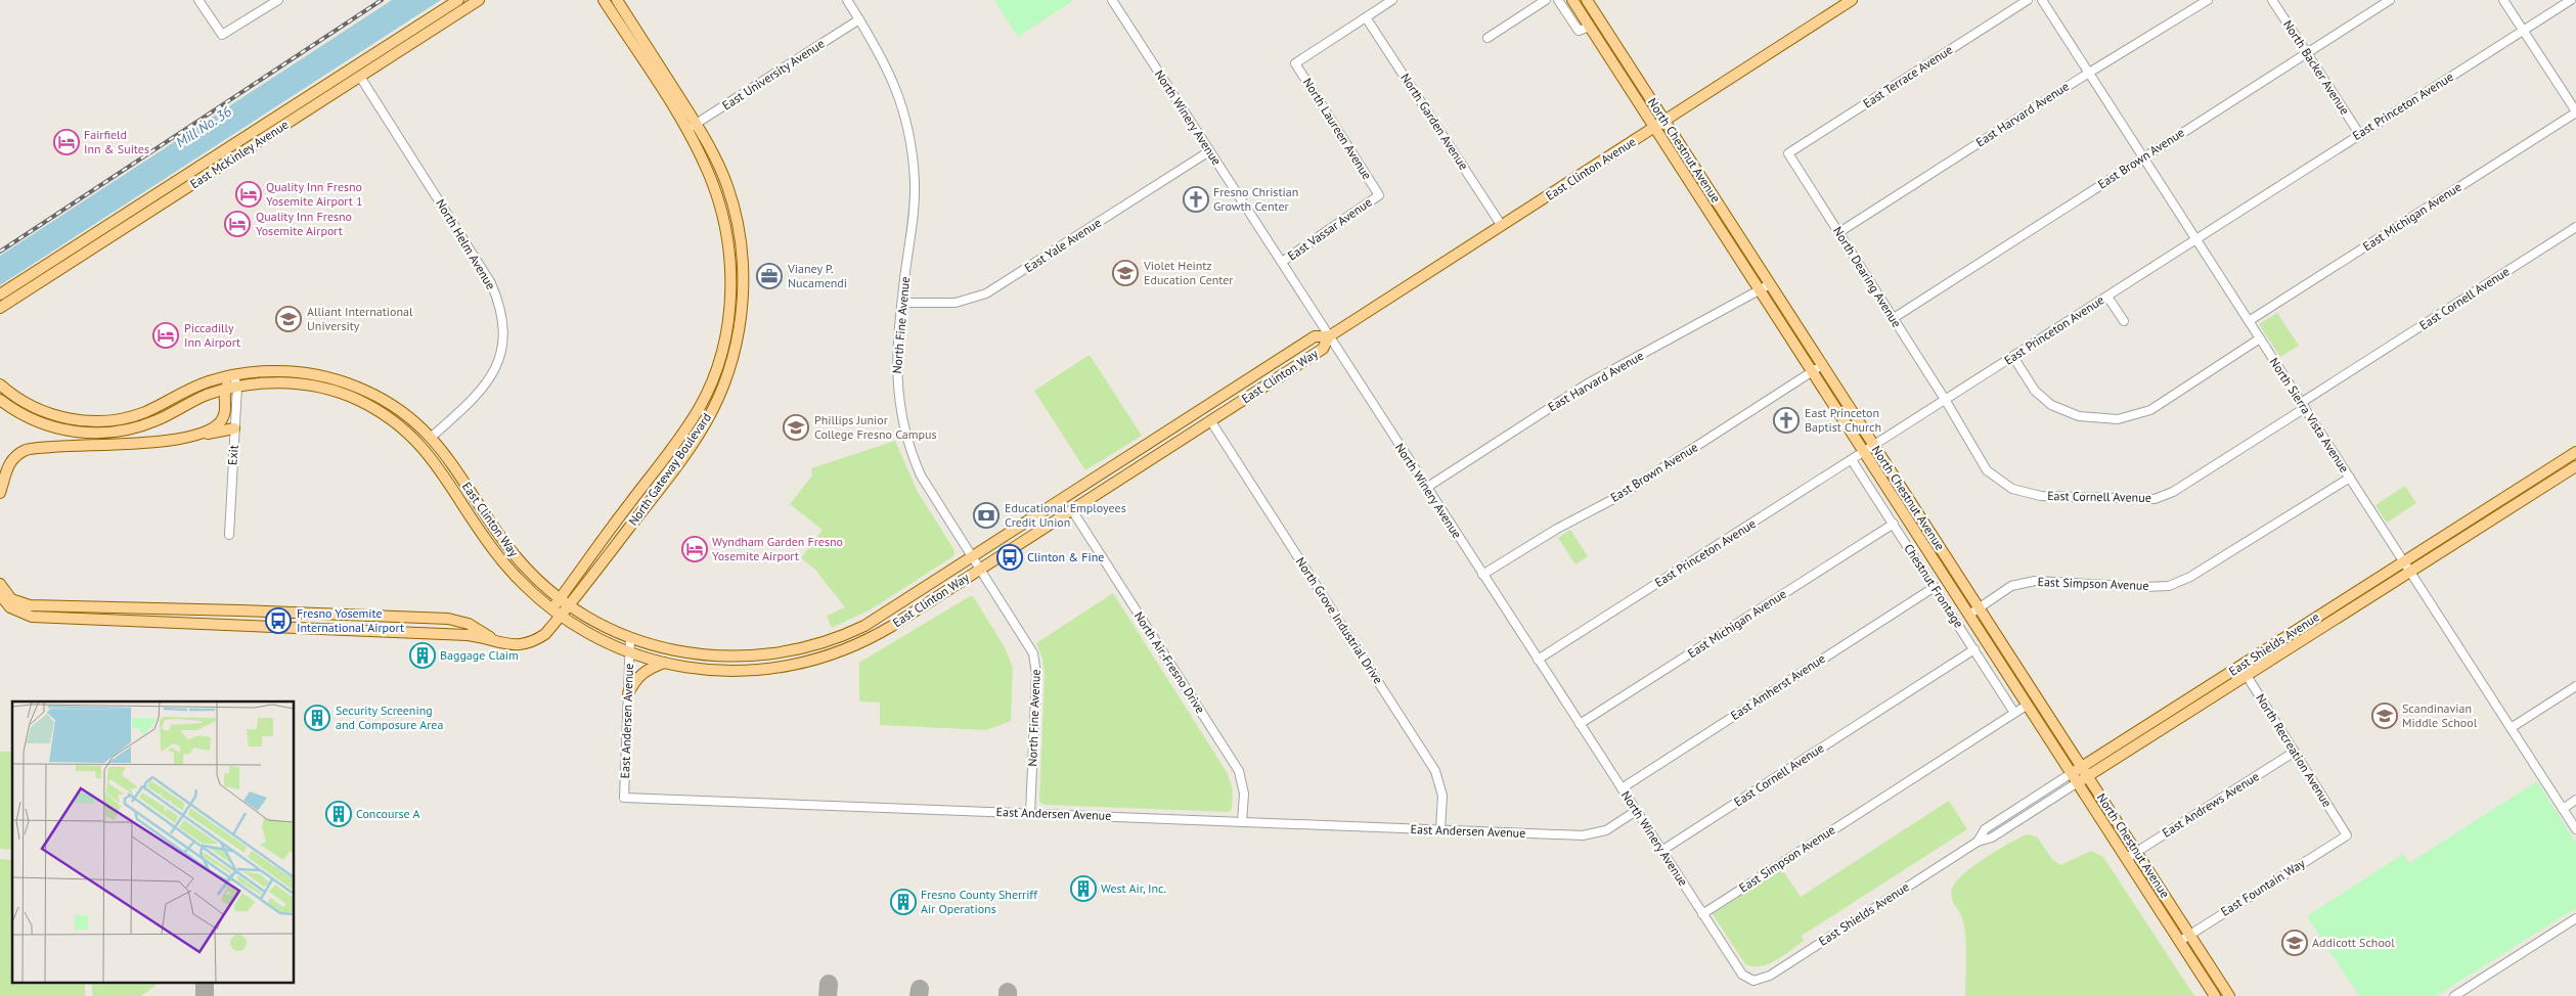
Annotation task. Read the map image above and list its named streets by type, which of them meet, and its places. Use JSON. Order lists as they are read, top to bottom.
{
  "streets": {
    "main road": [
      "North Chestnut Avenue",
      "East McKinley Avenue",
      "East Clinton Avenue",
      "East Clinton Way",
      "North Gateway Boulevard",
      "East Shields Avenue"
    ],
    "street": [
      "North Backer Avenue",
      "East University Avenue",
      "East Terrace Avenue",
      "East Princeton Avenue",
      "East Harvard Avenue",
      "North Winery Avenue",
      "North Garden Avenue",
      "North Laureen Avenue",
      "East Brown Avenue",
      "East Michigan Avenue",
      "East Vassar Avenue",
      "North Helm Avenue",
      "East Yale Avenue",
      "North Dearing Avenue",
      "East Cornell Avenue",
      "North Fine Avenue",
      "North Sierra Vista Avenue",
      "Exit",
      "East Simpson Avenue",
      "Chestnut Frontage",
      "North Grove Industrial Drive",
      "North Air-Fresno Drive",
      "East Amherst Avenue",
      "East Andersen Avenue",
      "North Recreation Avenue",
      "East Andrews Avenue",
      "East Fountain Way"
    ]
  },
  "crossings": [
    ["North Backer Avenue", "East Princeton Avenue"],
    ["North Backer Avenue", "East Brown Avenue"],
    ["East University Avenue", "North Fine Avenue"],
    ["East University Avenue", "North Gateway Boulevard"],
    ["East Terrace Avenue", "North Dearing Avenue"],
    ["East Princeton Avenue", "North Winery Avenue"],
    ["East Princeton Avenue", "North Chestnut Avenue"],
    ["East Princeton Avenue", "North Dearing Avenue"],
    ["East Princeton Avenue", "East Cornell Avenue"],
    ["East Princeton Avenue", "North Sierra Vista Avenue"],
    ["East Princeton Avenue", "Chestnut Frontage"],
    ["East Harvard Avenue", "North Winery Avenue"],
    ["East Harvard Avenue", "North Chestnut Avenue"],
    ["East Harvard Avenue", "North Dearing Avenue"],
    ["East Harvard Avenue", "North Sierra Vista Avenue"],
    ["North Winery Avenue", "East Brown Avenue"],
    ["North Winery Avenue", "East Clinton Avenue"],
    ["North Winery Avenue", "East Michigan Avenue"],
    ["North Winery Avenue", "East Vassar Avenue"],
    ["North Winery Avenue", "East Yale Avenue"],
    ["North Winery Avenue", "East Cornell Avenue"],
    ["North Winery Avenue", "East Clinton Way"],
    ["North Winery Avenue", "East Simpson Avenue"],
    ["North Winery Avenue", "East Shields Avenue"],
    ["North Winery Avenue", "East Amherst Avenue"],
    ["North Winery Avenue", "East Andersen Avenue"],
    ["North Garden Avenue", "North Laureen Avenue"],
    ["North Garden Avenue", "East Clinton Avenue"],
    ["North Laureen Avenue", "East Vassar Avenue"],
    ["North Chestnut Avenue", "East Brown Avenue"],
    ["North Chestnut Avenue", "East Clinton Avenue"],
    ["North Chestnut Avenue", "East Simpson Avenue"],
    ["North Chestnut Avenue", "East Shields Avenue"],
    ["North Chestnut Avenue", "East Andrews Avenue"],
    ["North Chestnut Avenue", "East Fountain Way"],
    ["East McKinley Avenue", "North Helm Avenue"],
    ["East Brown Avenue", "North Dearing Avenue"],
    ["East Brown Avenue", "North Sierra Vista Avenue"],
    ["East Clinton Avenue", "East Clinton Way"],
    ["East Michigan Avenue", "North Sierra Vista Avenue"],
    ["East Michigan Avenue", "Chestnut Frontage"],
    ["North Helm Avenue", "East Clinton Way"],
    ["East Yale Avenue", "North Fine Avenue"],
    ["North Dearing Avenue", "East Cornell Avenue"],
    ["East Cornell Avenue", "North Sierra Vista Avenue"],
    ["East Cornell Avenue", "Chestnut Frontage"],
    ["North Fine Avenue", "East Clinton Way"],
    ["North Fine Avenue", "East Andersen Avenue"],
    ["East Clinton Way", "Exit"],
    ["East Clinton Way", "North Gateway Boulevard"],
    ["East Clinton Way", "North Grove Industrial Drive"],
    ["East Clinton Way", "North Air-Fresno Drive"],
    ["East Clinton Way", "East Andersen Avenue"],
    ["North Sierra Vista Avenue", "East Simpson Avenue"],
    ["North Sierra Vista Avenue", "East Shields Avenue"],
    ["East Simpson Avenue", "Chestnut Frontage"],
    ["Chestnut Frontage", "East Amherst Avenue"],
    ["North Grove Industrial Drive", "East Andersen Avenue"],
    ["East Shields Avenue", "North Recreation Avenue"],
    ["North Air-Fresno Drive", "East Andersen Avenue"],
    ["North Recreation Avenue", "East Andrews Avenue"],
    ["North Recreation Avenue", "East Fountain Way"]
  ],
  "water": ["Mill No. 36"],
  "places": {
    "hotel": [
      "Fairfield Inn & Suites",
      "Quality Inn Fresno Yosemite Airport 1",
      "Quality Inn Fresno Yosemite Airport",
      "Piccadilly Inn Airport",
      "Wyndham Garden Fresno Yosemite Airport"
    ],
    "church": ["Fresno Christian Growth Center", "East Princeton Baptist Church"],
    "school or university": [
      "Violet Heintz Education Center",
      "Alliant International University",
      "Phillips Junior College Fresno Campus",
      "Scandinavian Middle School",
      "Addicott School"
    ],
    "office": ["Vianey P. Nucamendi"],
    "bank": ["Educational Employees Credit Union"],
    "bus stop": ["Clinton & Fine", "Fresno Yosemite International Airport"],
    "building": [
      "Baggage Claim",
      "Security Screening and Composure Area",
      "Concourse A",
      "West Air, Inc.",
      "Fresno County Sherriff Air Operations"
    ]
  }
}
